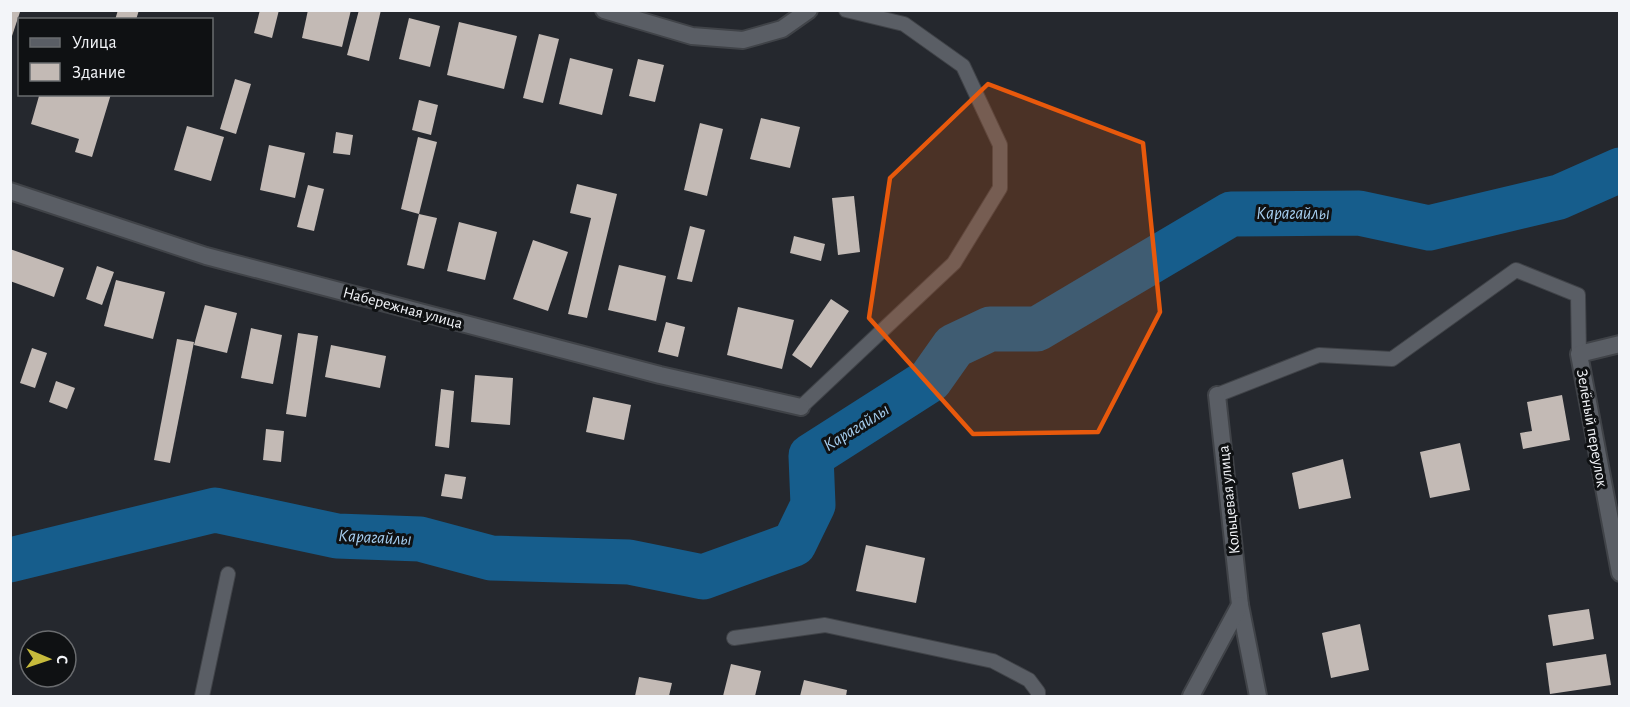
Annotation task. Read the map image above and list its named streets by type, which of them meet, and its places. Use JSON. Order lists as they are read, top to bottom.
{
  "streets": {
    "street": ["Набережная улица", "Зелёный переулок", "Кольцевая улица"]
  },
  "water": ["Карагайлы"],
  "legend": ["Улица", "Здание"],
  "north": "right"
}
